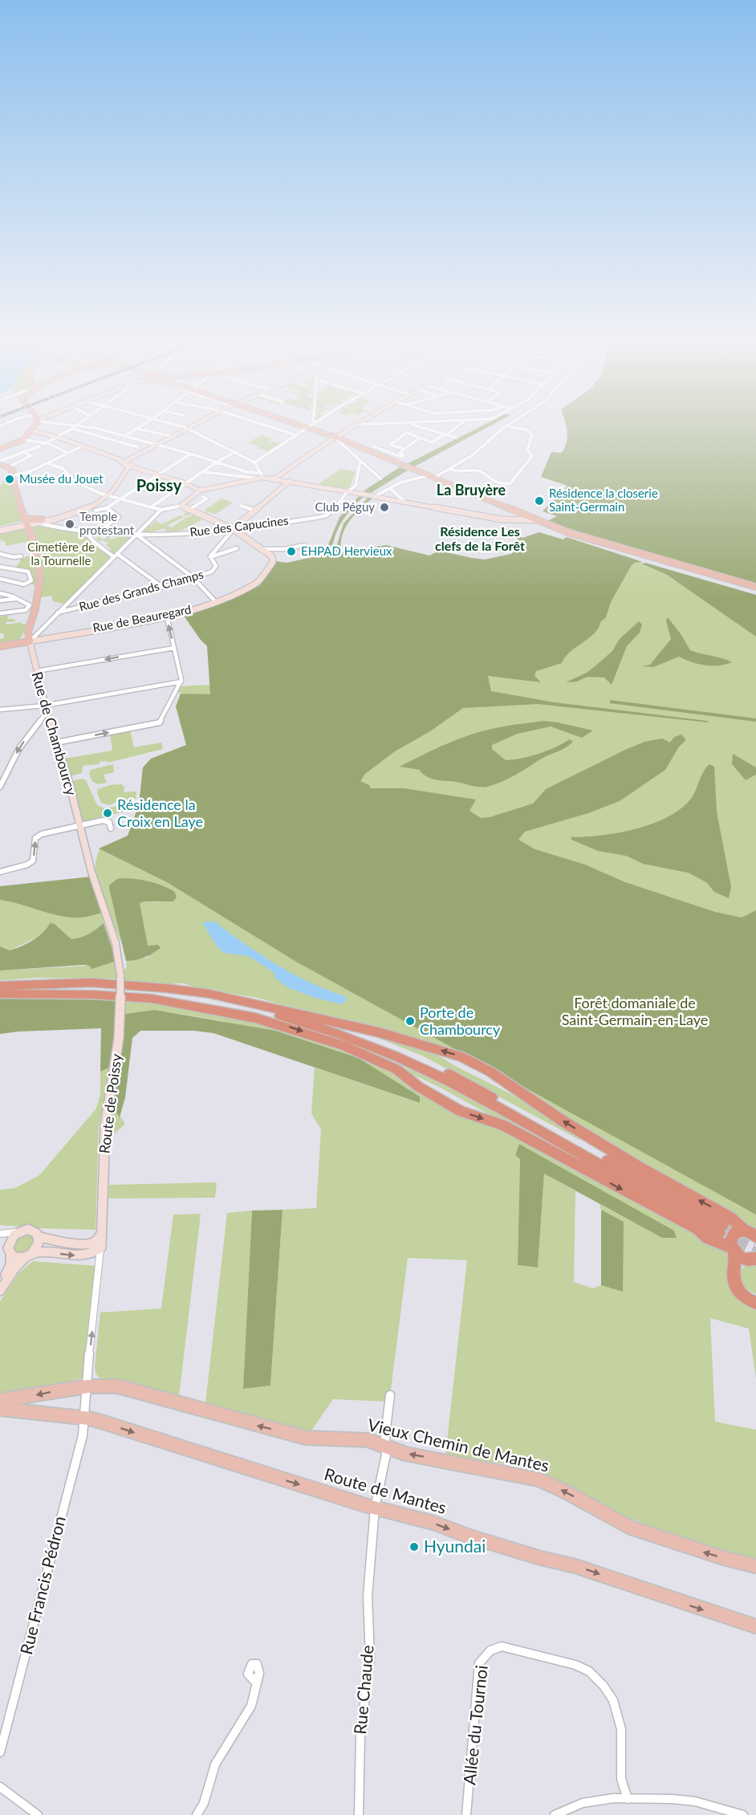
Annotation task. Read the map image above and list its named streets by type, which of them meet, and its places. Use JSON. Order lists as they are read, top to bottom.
{
  "streets": {
    "main road": ["Vieux Chemin de Mantes", "Route de Mantes"],
    "street": [
      "Rue des Capucines",
      "Rue des Grands Champs",
      "Rue de Beauregard",
      "Rue de Chambourcy",
      "Route de Poissy",
      "Rue Francis Pédron",
      "Rue Chaude",
      "Allée du Tournoi"
    ]
  },
  "crossings": [
    ["Rue des Capucines", "Rue des Grands Champs"],
    ["Rue de Beauregard", "Rue de Chambourcy"],
    ["Rue de Chambourcy", "Route de Poissy"],
    ["Route de Poissy", "Vieux Chemin de Mantes"],
    ["Route de Poissy", "Route de Mantes"],
    ["Route de Poissy", "Rue Francis Pédron"],
    ["Vieux Chemin de Mantes", "Rue Chaude"],
    ["Route de Mantes", "Rue Francis Pédron"],
    ["Route de Mantes", "Rue Chaude"]
  ],
  "one_way": ["Vieux Chemin de Mantes", "Route de Mantes"],
  "districts": ["Poissy", "La Bruyère", "Résidence Les clefs de la Forêt"],
  "parks": ["Cimetière de la Tournelle", "Forêt domaniale de Saint-Germain-en-Laye"],
  "places": [
    "Musée du Jouet",
    "Résidence la closerie Saint-Germain",
    "Club Péguy",
    "Temple protestant",
    "EHPAD Hervieux",
    "Résidence la Croix en Laye",
    "Porte de Chambourcy",
    "Hyundai"
  ]
}
